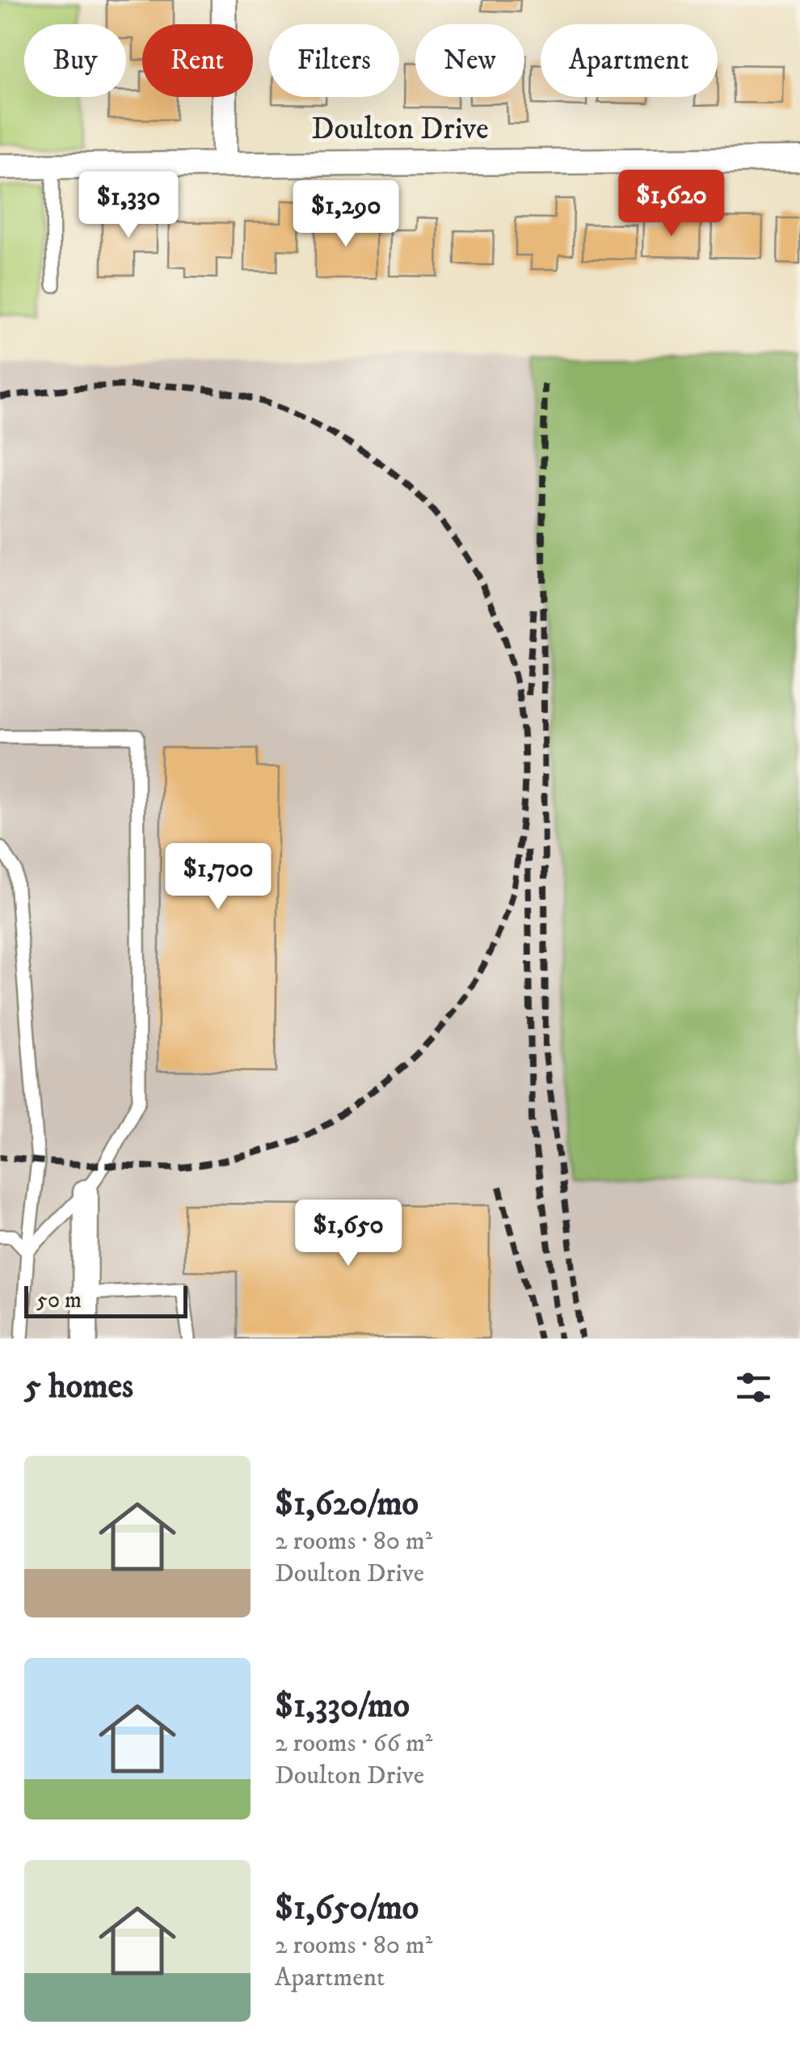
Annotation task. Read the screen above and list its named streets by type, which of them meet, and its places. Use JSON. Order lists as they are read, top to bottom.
{
  "streets": {
    "street": ["Doulton Drive"]
  },
  "scale_bar": "50 m",
  "page": {
    "chip": [
      "Buy",
      "Rent",
      "Filters",
      "New",
      "Apartment"
    ],
    "price": [
      "$1,620",
      "$1,330",
      "$1,290",
      "$1,700",
      "$1,650"
    ],
    "scale": "50 m",
    "heading": "5 homes",
    "list": [
      {
        "name": "$1,620/mo",
        "note": "2 rooms · 80 m² · Doulton Drive"
      },
      {
        "name": "$1,330/mo",
        "note": "2 rooms · 66 m² · Doulton Drive"
      },
      {
        "name": "$1,650/mo",
        "note": "2 rooms · 80 m² · Apartment"
      }
    ]
  }
}
